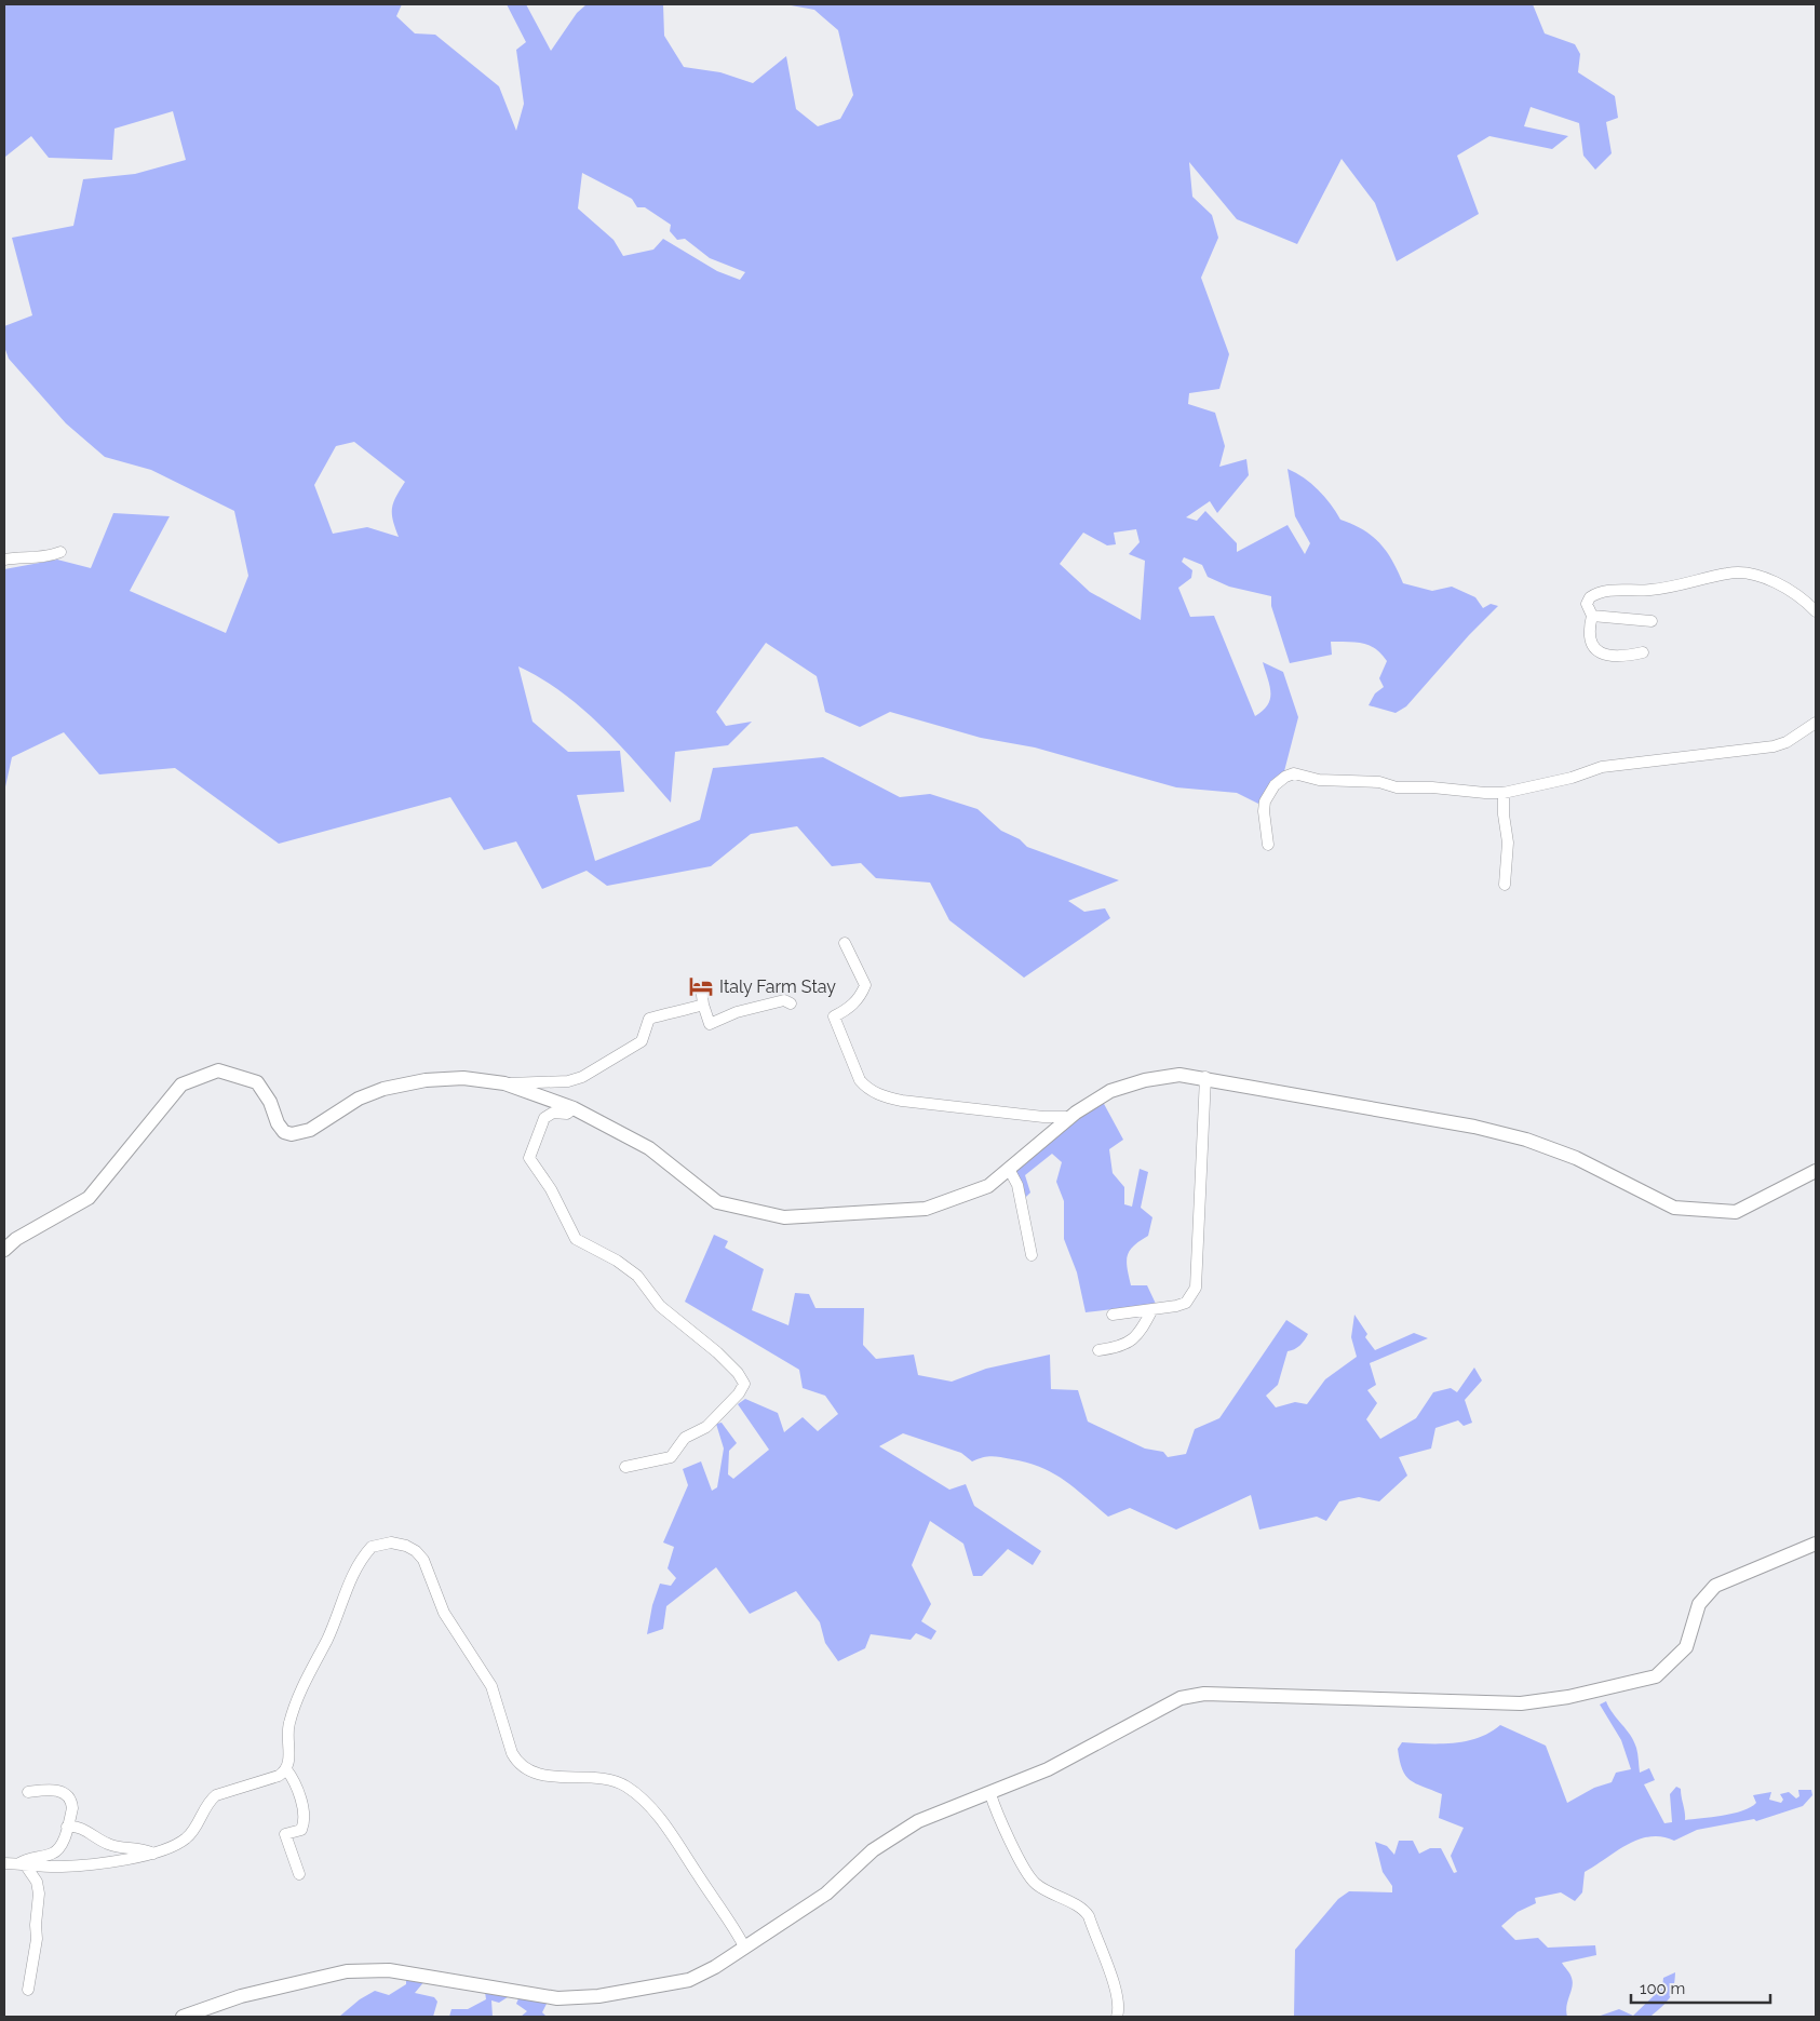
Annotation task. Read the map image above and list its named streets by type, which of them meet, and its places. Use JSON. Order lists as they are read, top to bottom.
{
  "places": {
    "hotel": ["Italy Farm Stay"]
  },
  "scale_bar": "100 m"
}
